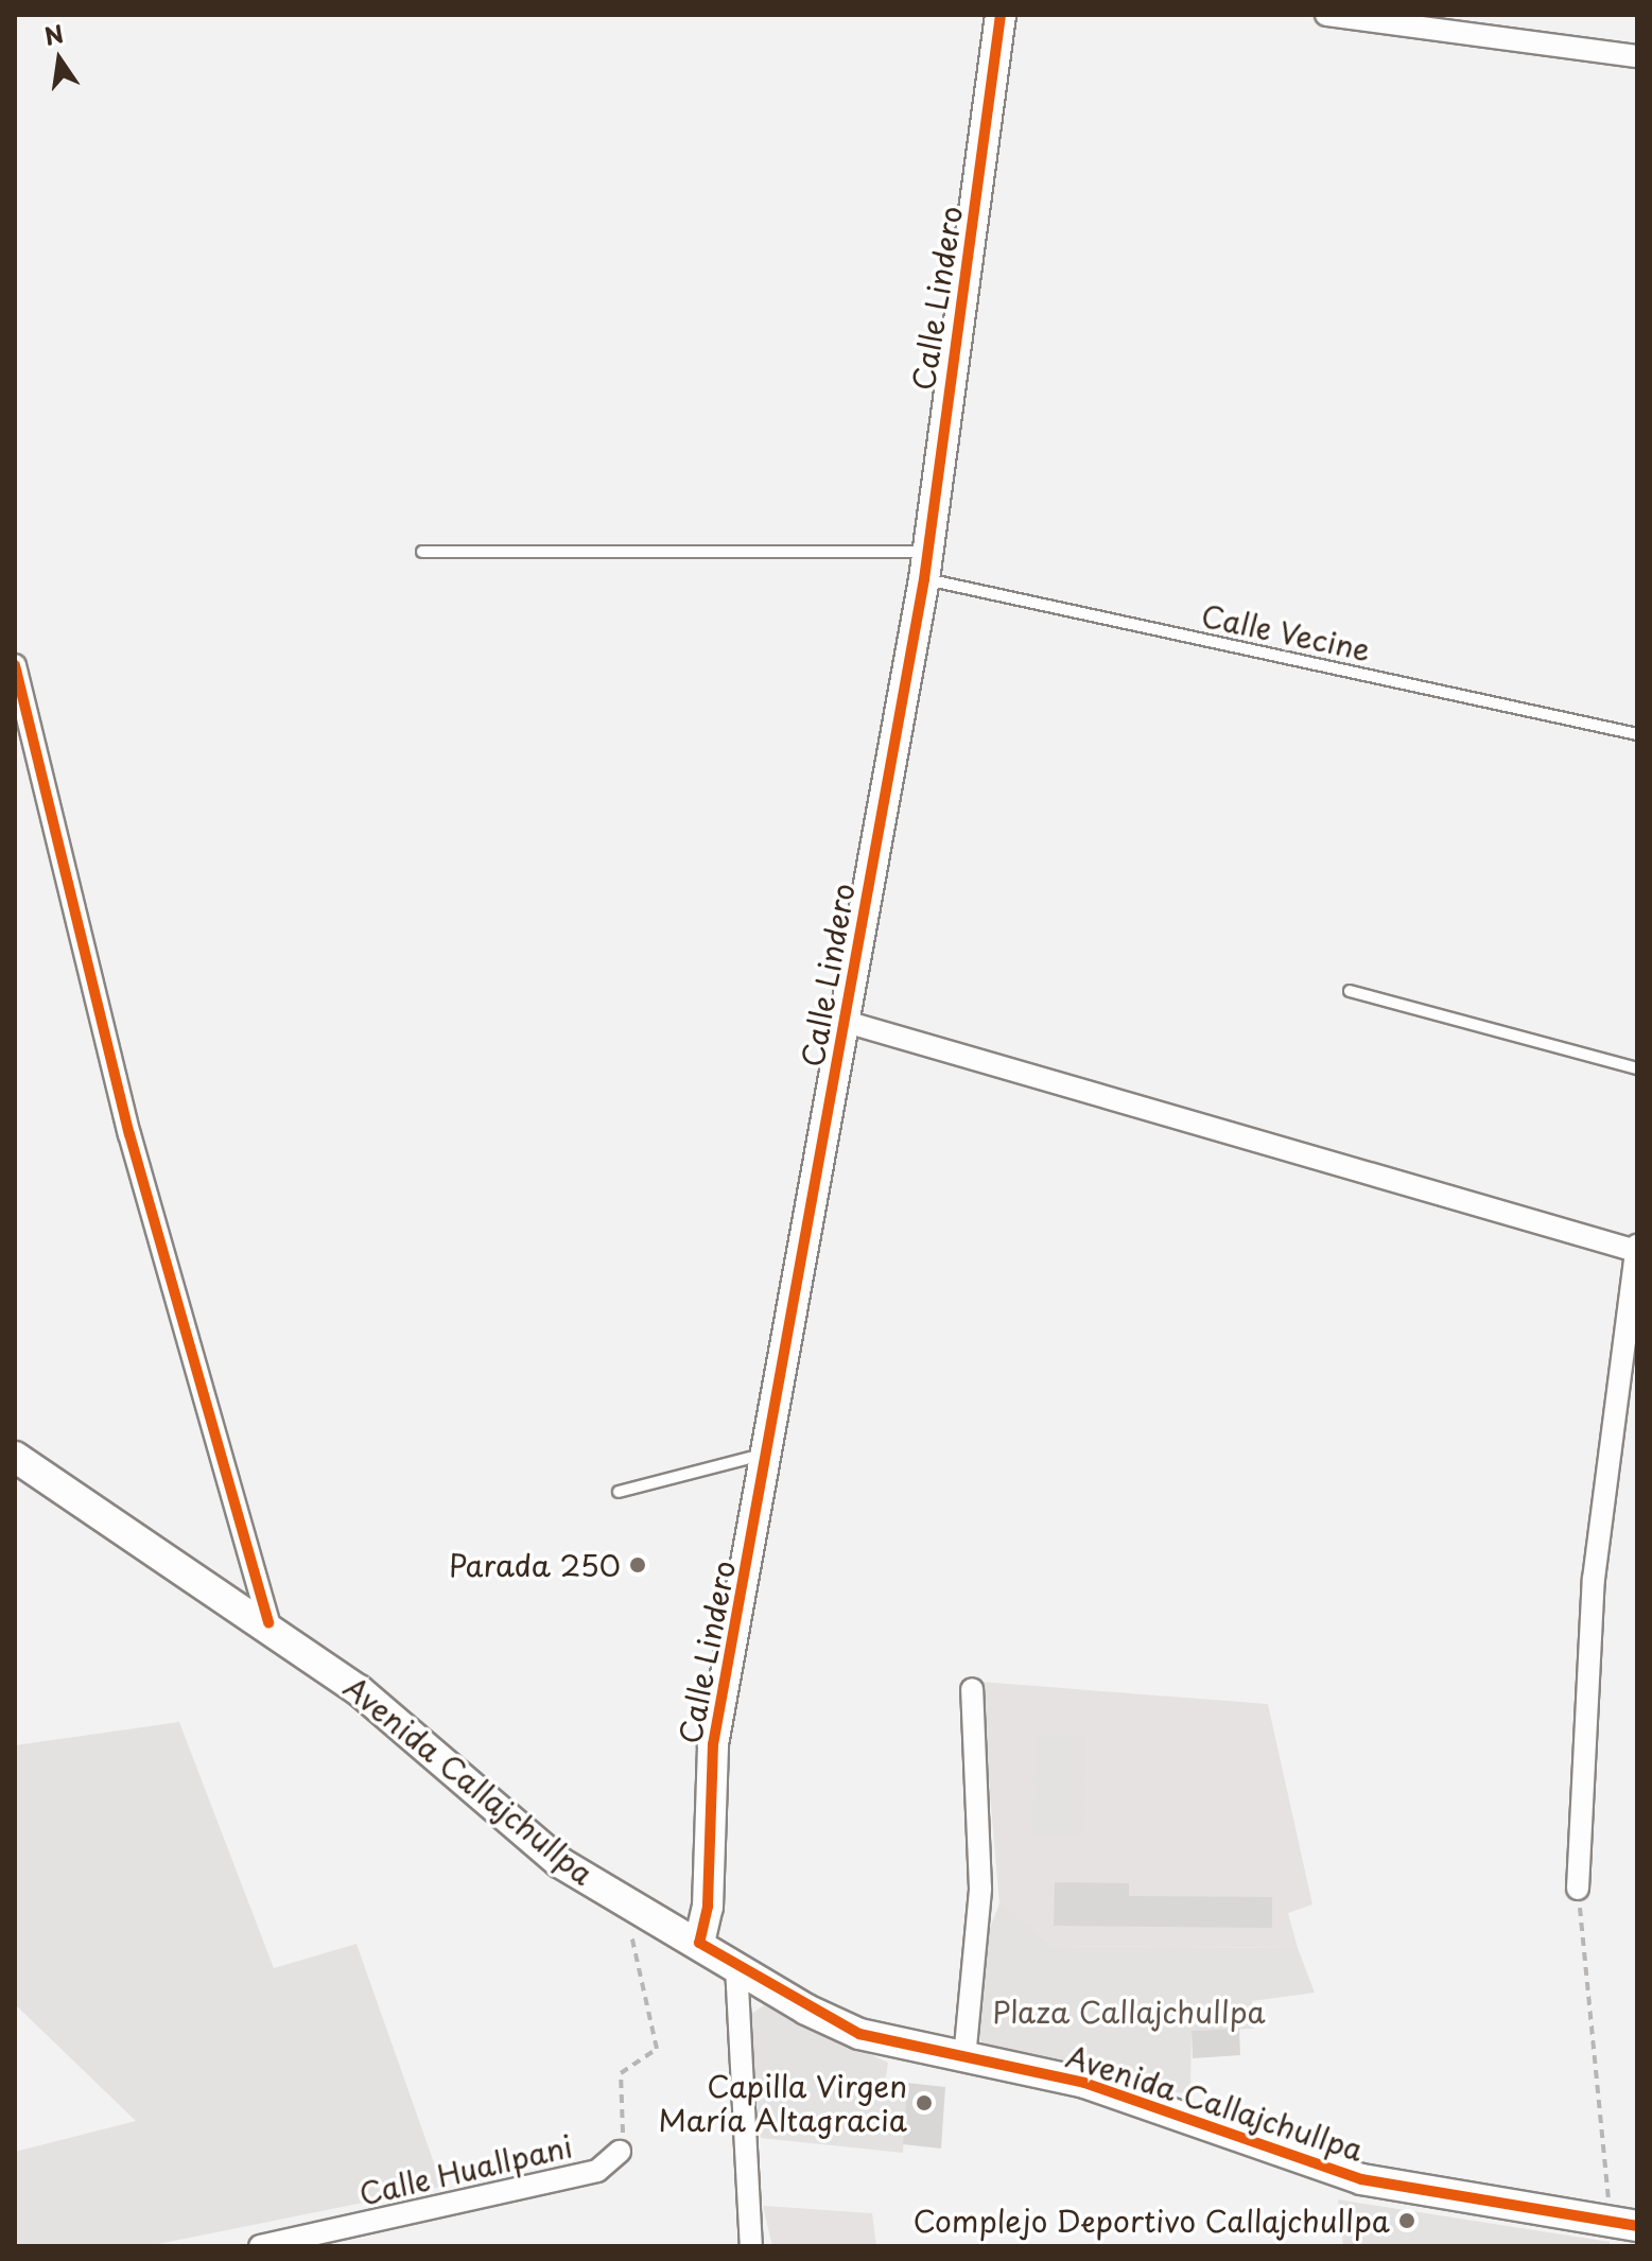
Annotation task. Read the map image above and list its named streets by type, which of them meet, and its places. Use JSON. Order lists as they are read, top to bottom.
{
  "streets": {
    "street": ["Calle Lindero", "Avenida Callajchullpa", "Calle Huallpani"],
    "lane": ["Calle Vecine"]
  },
  "crossings": [
    ["Calle Lindero", "Calle Vecine"],
    ["Calle Lindero", "Avenida Callajchullpa"],
    ["Avenida Callajchullpa", "Calle Huallpani"]
  ],
  "parks": ["Plaza Callajchullpa"],
  "places": ["Parada 250", "Capilla Virgen María Altagracia", "Complejo Deportivo Callajchullpa"],
  "north": "top"
}
